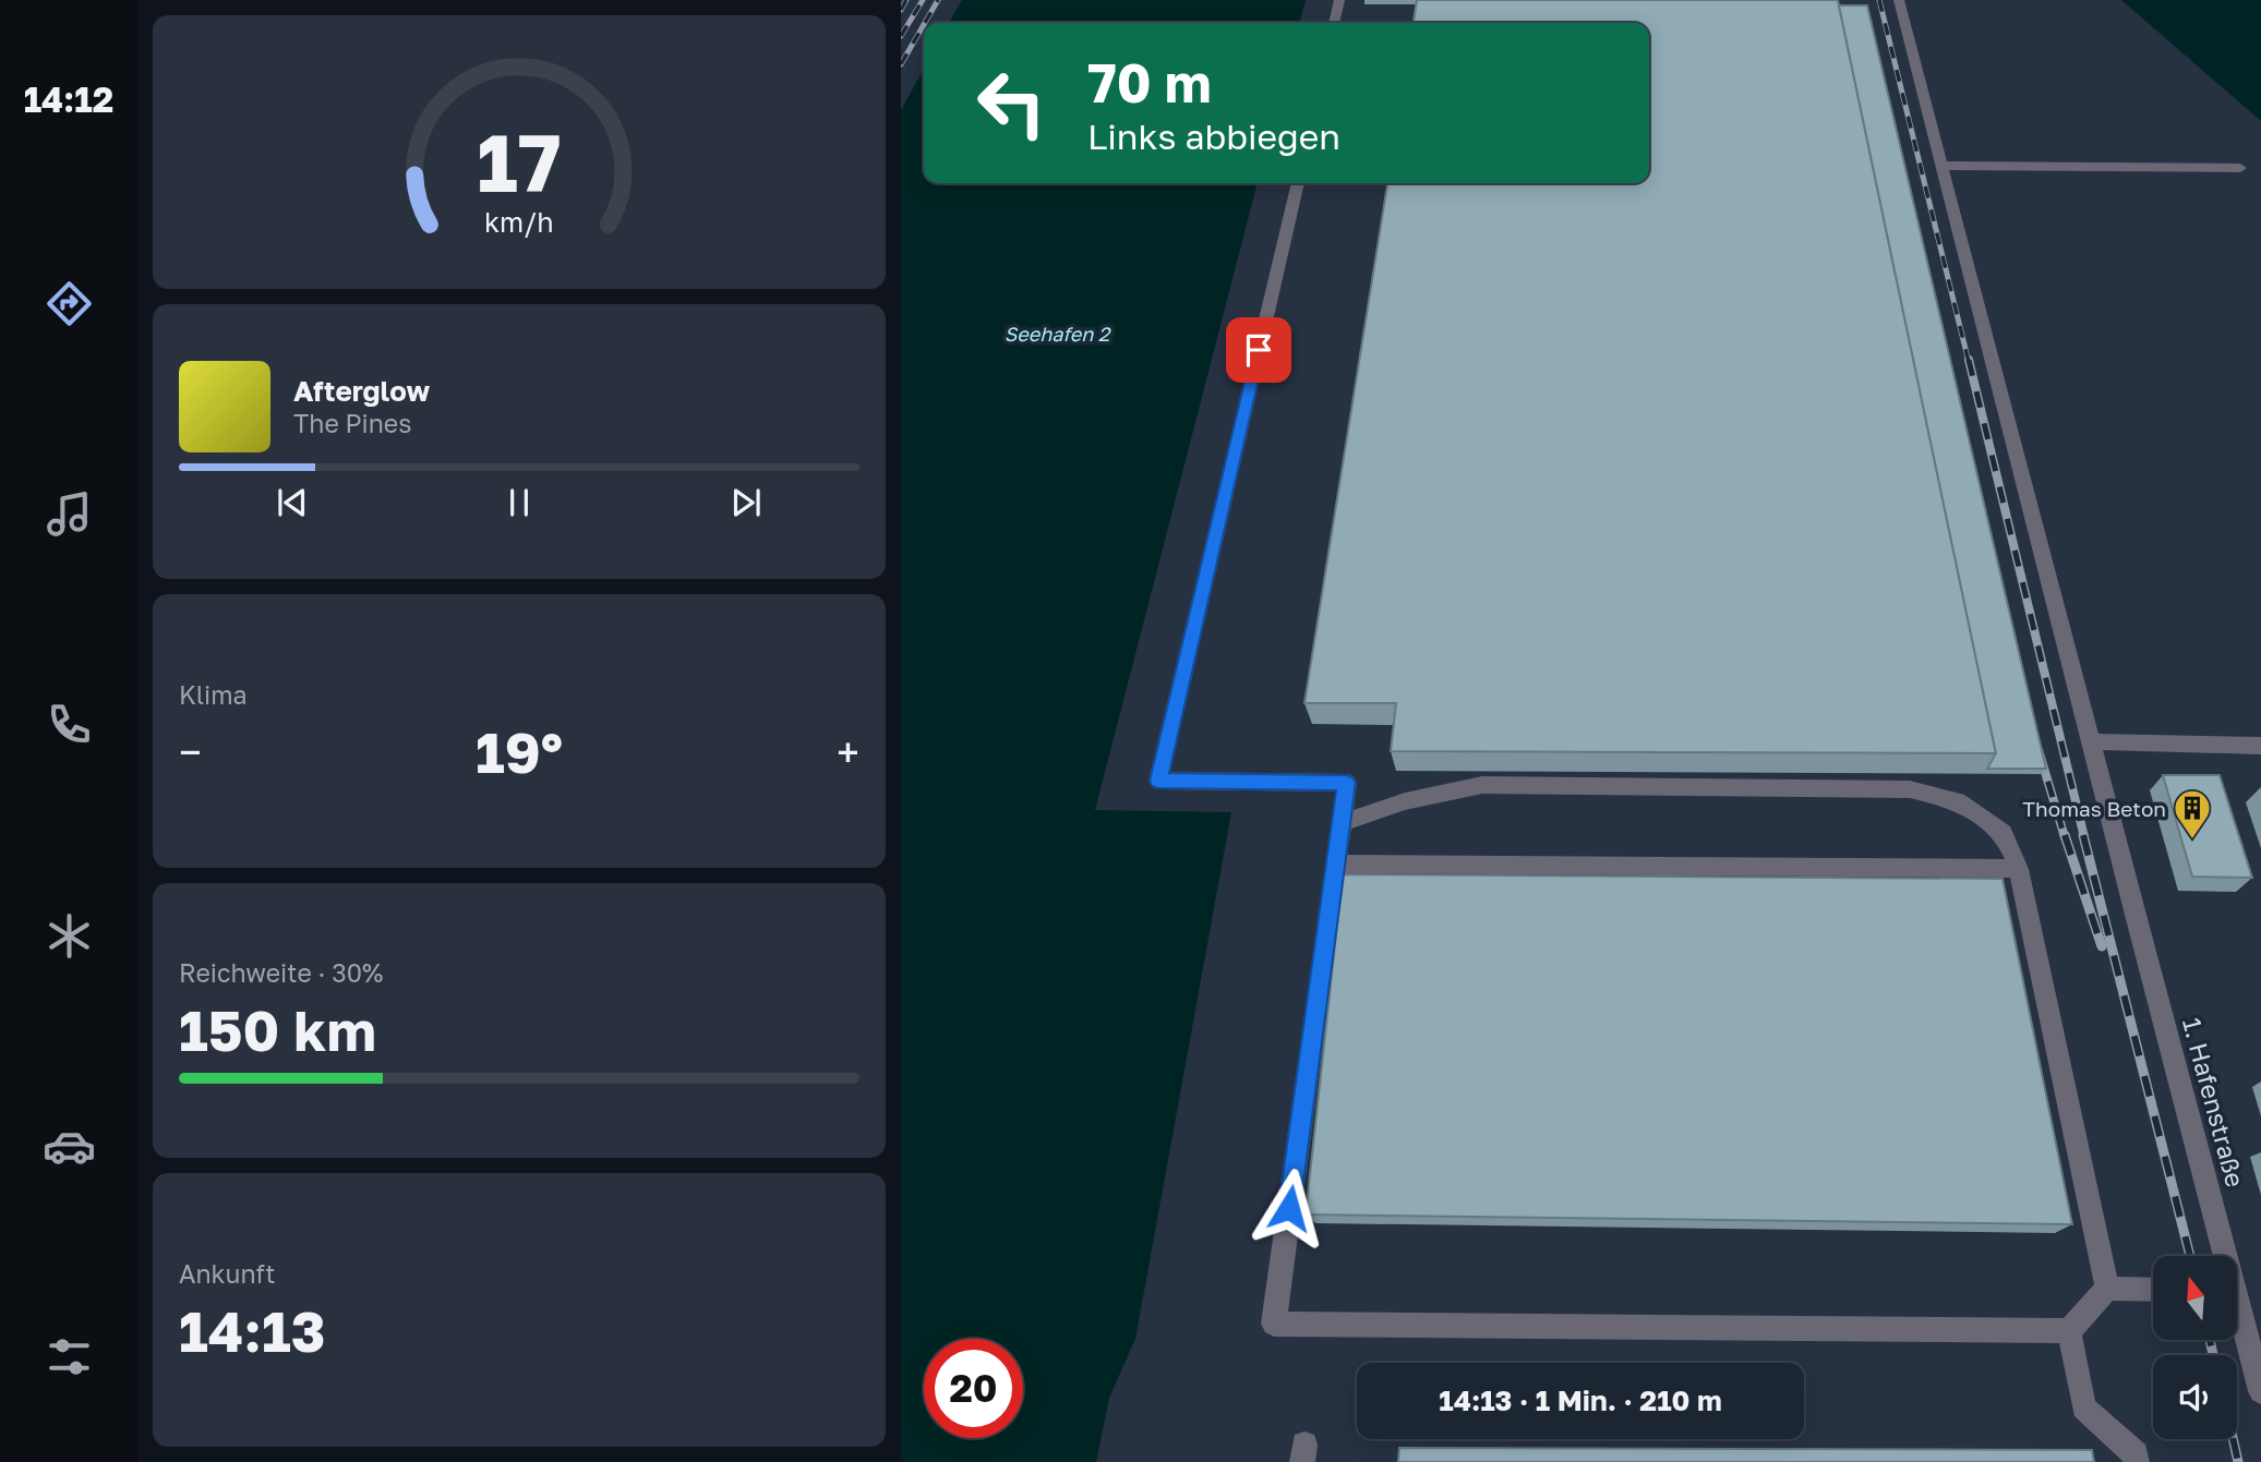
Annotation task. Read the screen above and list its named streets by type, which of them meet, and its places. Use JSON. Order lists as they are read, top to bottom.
{
  "streets": {
    "street": ["1. Hafenstraße"]
  },
  "water": ["Seehafen 2"],
  "places": {
    "building": ["Thomas Beton"]
  },
  "north": "top",
  "page": {
    "tabs": "14:12",
    "turn": ["70 m", "Links abbiegen"],
    "song": ["Afterglow", "The Pines"],
    "tile": [
      "Klima",
      ["Reichweite · 30%", "150 km"],
      ["Ankunft", "14:13"]
    ],
    "heat": ["−", "19°", "+"],
    "limit": "20",
    "trip": "14:13 · 1 Min. · 210 m",
    "gauge": ["17", "km/h"]
  }
}
